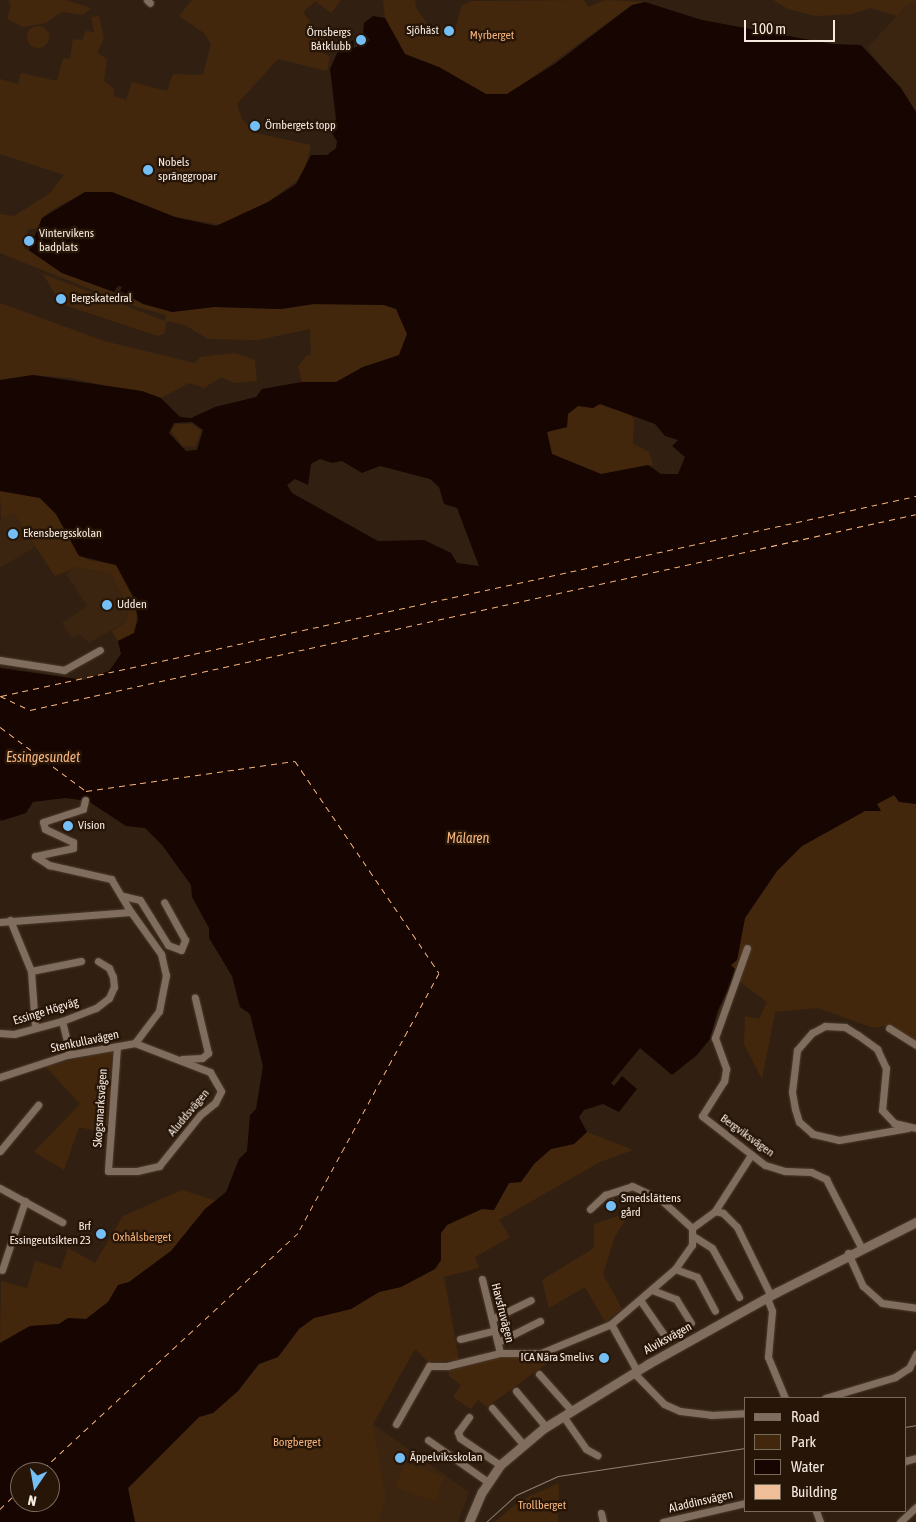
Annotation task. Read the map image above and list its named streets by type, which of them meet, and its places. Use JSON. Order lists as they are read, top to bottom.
{
  "streets": {
    "street": [
      "Essinge Högväg",
      "Stenkullavägen",
      "Skogsmarksvägen",
      "Aluddsvägen",
      "Bergviksvägen",
      "Havsfruvägen",
      "Alviksvägen",
      "Aladdinsvägen"
    ]
  },
  "crossings": [
    ["Stenkullavägen", "Skogsmarksvägen"],
    ["Stenkullavägen", "Aluddsvägen"],
    ["Skogsmarksvägen", "Aluddsvägen"],
    ["Bergviksvägen", "Alviksvägen"]
  ],
  "water": ["Essingesundet", "Mälaren"],
  "parks": [
    "Myrberget",
    "Oxhålsberget",
    "Borgberget",
    "Trollberget"
  ],
  "places": [
    "Sjöhäst",
    "Örnsbergs Båtklubb",
    "Örnbergets topp",
    "Nobels spränggropar",
    "Vintervikens badplats",
    "Bergskatedral",
    "Ekensbergsskolan",
    "Udden",
    "Vision",
    "Smedslättens gård",
    "Brf Essingeutsikten 23",
    "ICA Nära Smelivs",
    "Äppelviksskolan"
  ],
  "legend": [
    "Road",
    "Park",
    "Water",
    "Building"
  ],
  "scale_bar": "100 m",
  "north": "bottom"
}
